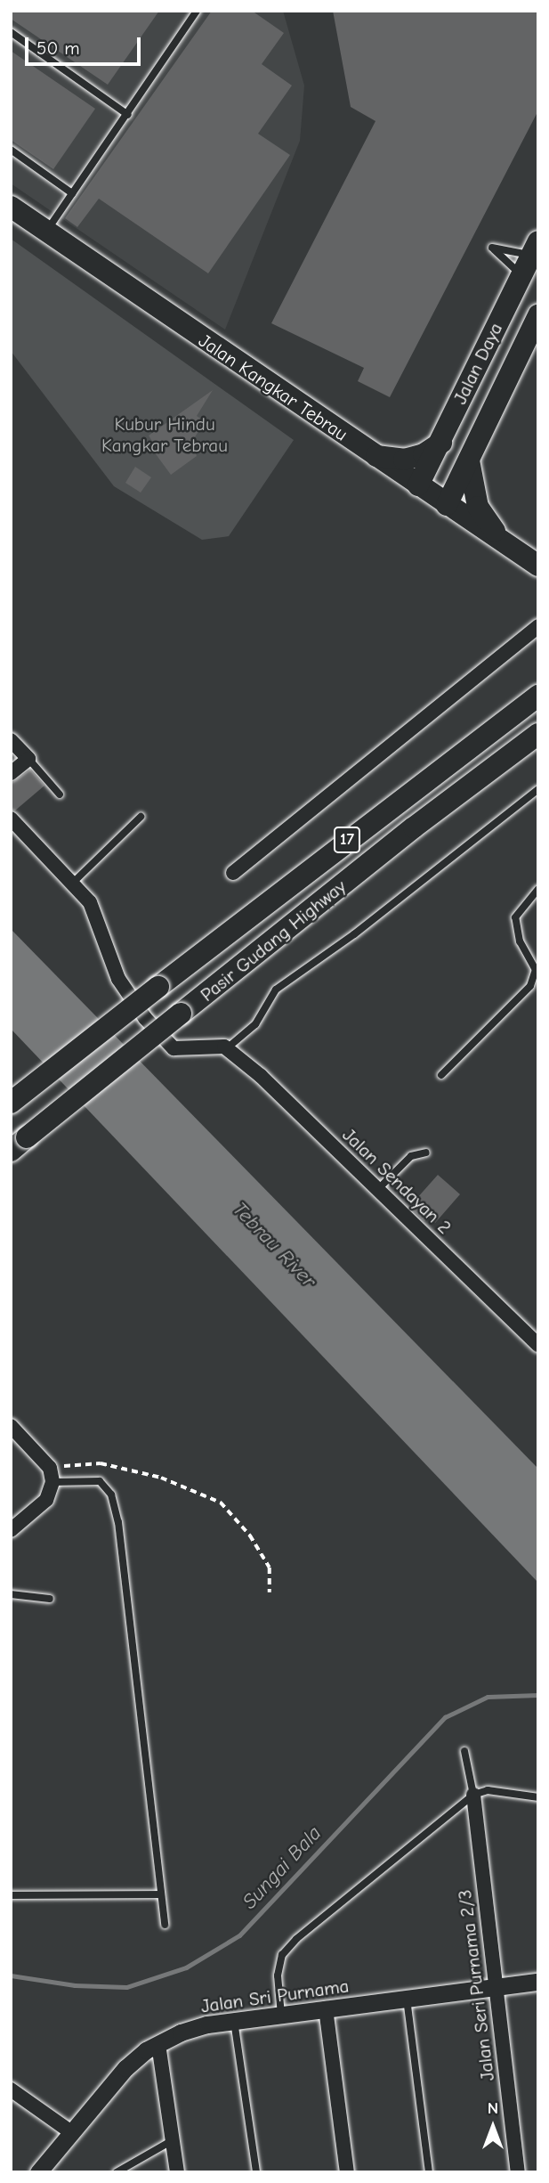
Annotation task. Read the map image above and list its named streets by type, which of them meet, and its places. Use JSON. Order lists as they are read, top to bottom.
{
  "streets": {
    "main road": [
      "Jalan Daya",
      "Jalan Kangkar Tebrau",
      "17",
      "Pasir Gudang Highway"
    ],
    "street": ["Jalan Sendayan 2", "Jalan Seri Purnama 2/3", "Jalan Sri Purnama"]
  },
  "crossings": [
    ["Jalan Daya", "Jalan Kangkar Tebrau"],
    ["Jalan Seri Purnama 2/3", "Jalan Sri Purnama"]
  ],
  "water": ["Tebrau River", "Sungai Bala"],
  "parks": ["Kubur Hindu Kangkar Tebrau"],
  "scale_bar": "50 m",
  "north": "top"
}
